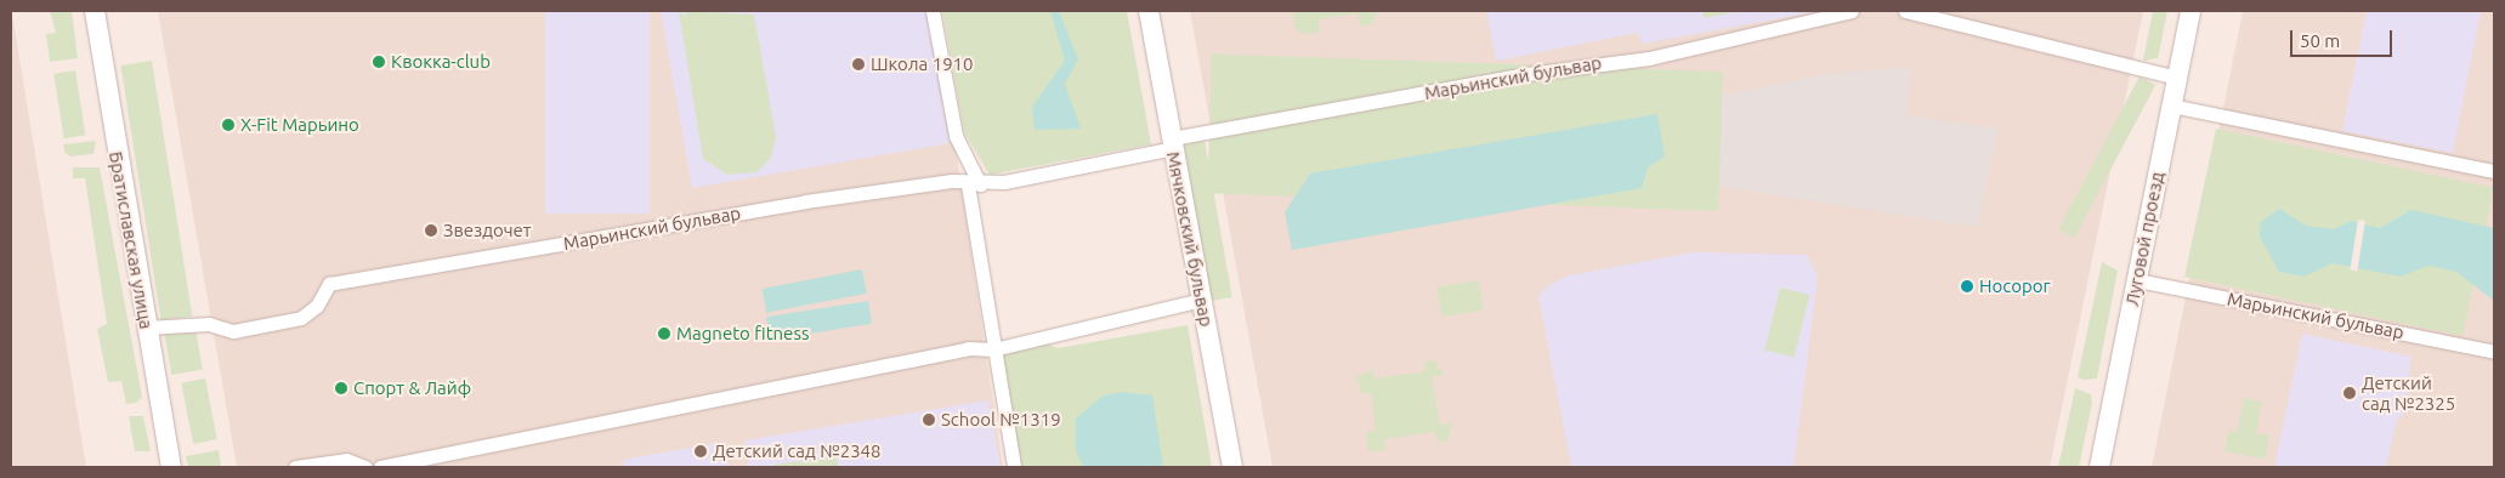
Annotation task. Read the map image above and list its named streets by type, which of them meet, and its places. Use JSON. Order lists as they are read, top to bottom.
{
  "streets": {
    "street": [
      "Марьинский бульвар",
      "Мячковский бульвар",
      "Луговой проезд",
      "Братиславская улица"
    ]
  },
  "crossings": [
    ["Марьинский бульвар", "Мячковский бульвар"],
    ["Марьинский бульвар", "Луговой проезд"],
    ["Марьинский бульвар", "Братиславская улица"]
  ],
  "places": [
    "Квокка-club",
    "Школа 1910",
    "X-Fit Марьино",
    "Звездочет",
    "Носорог",
    "Magneto fitness",
    "Спорт & Лайф",
    "Детский сад №2325",
    "School №1319",
    "Детский сад №2348"
  ],
  "scale_bar": "50 m"
}
